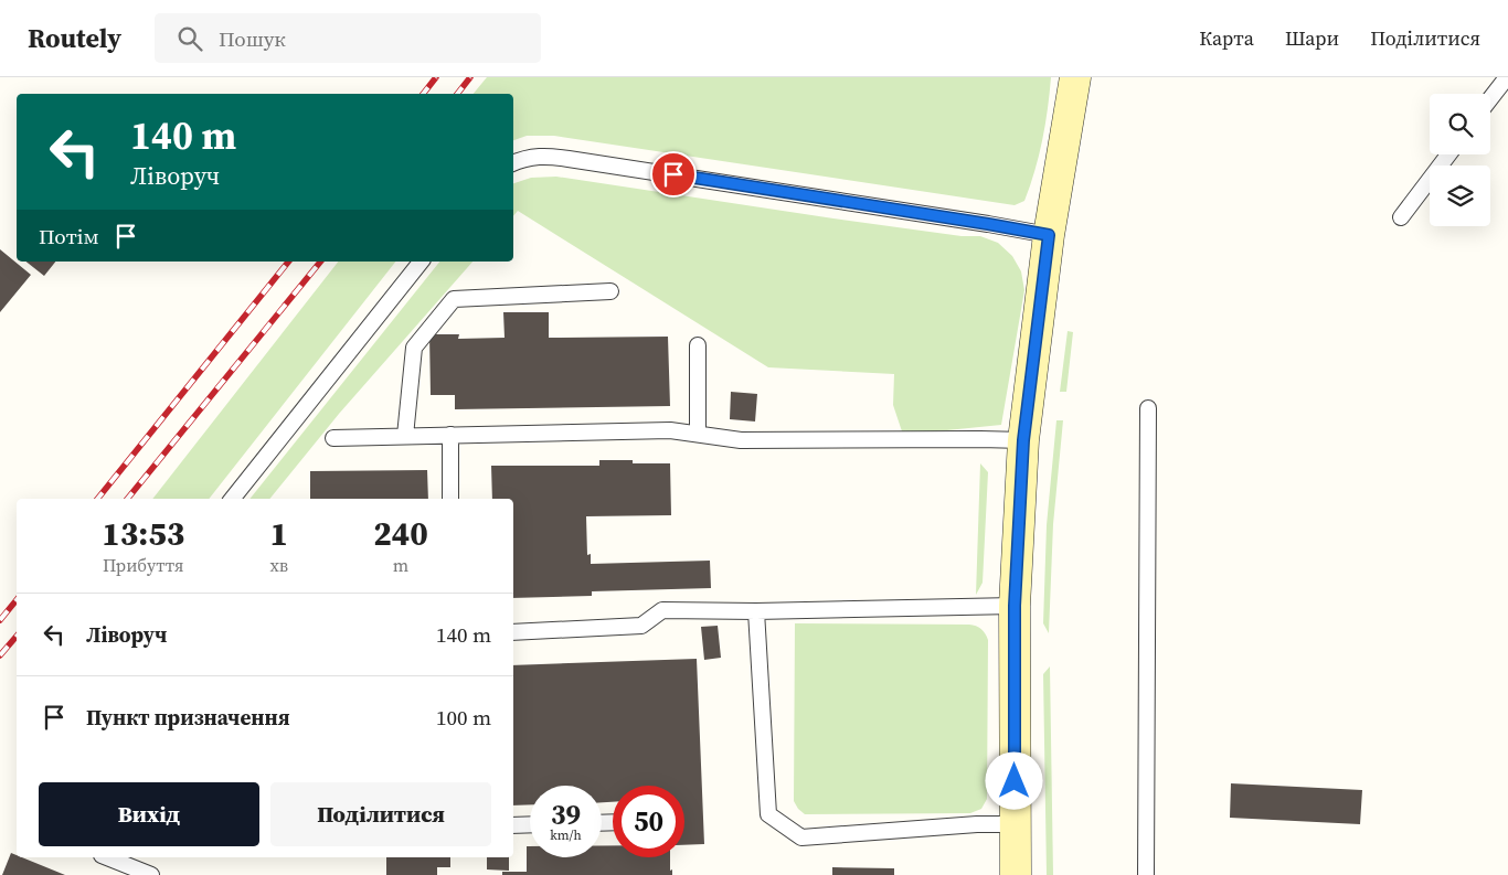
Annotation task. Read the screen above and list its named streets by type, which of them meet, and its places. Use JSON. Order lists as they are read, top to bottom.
{
  "page": {
    "header": "Routely",
    "search": "Пошук",
    "nav": ["Карта", "Шари", "Поділитися"],
    "turn": ["140 m", "Ліворуч"],
    "then": "Потім",
    "eta": [
      "13:53",
      "Прибуття",
      "1",
      "хв",
      "240",
      "m"
    ],
    "list": [
      {
        "name": "Ліворуч",
        "value": "140 m"
      },
      {
        "name": "Пункт призначення",
        "value": "100 m"
      }
    ],
    "buttons": ["Вихід", "Поділитися"],
    "speed": "39 km/h",
    "limit": "50"
  }
}
